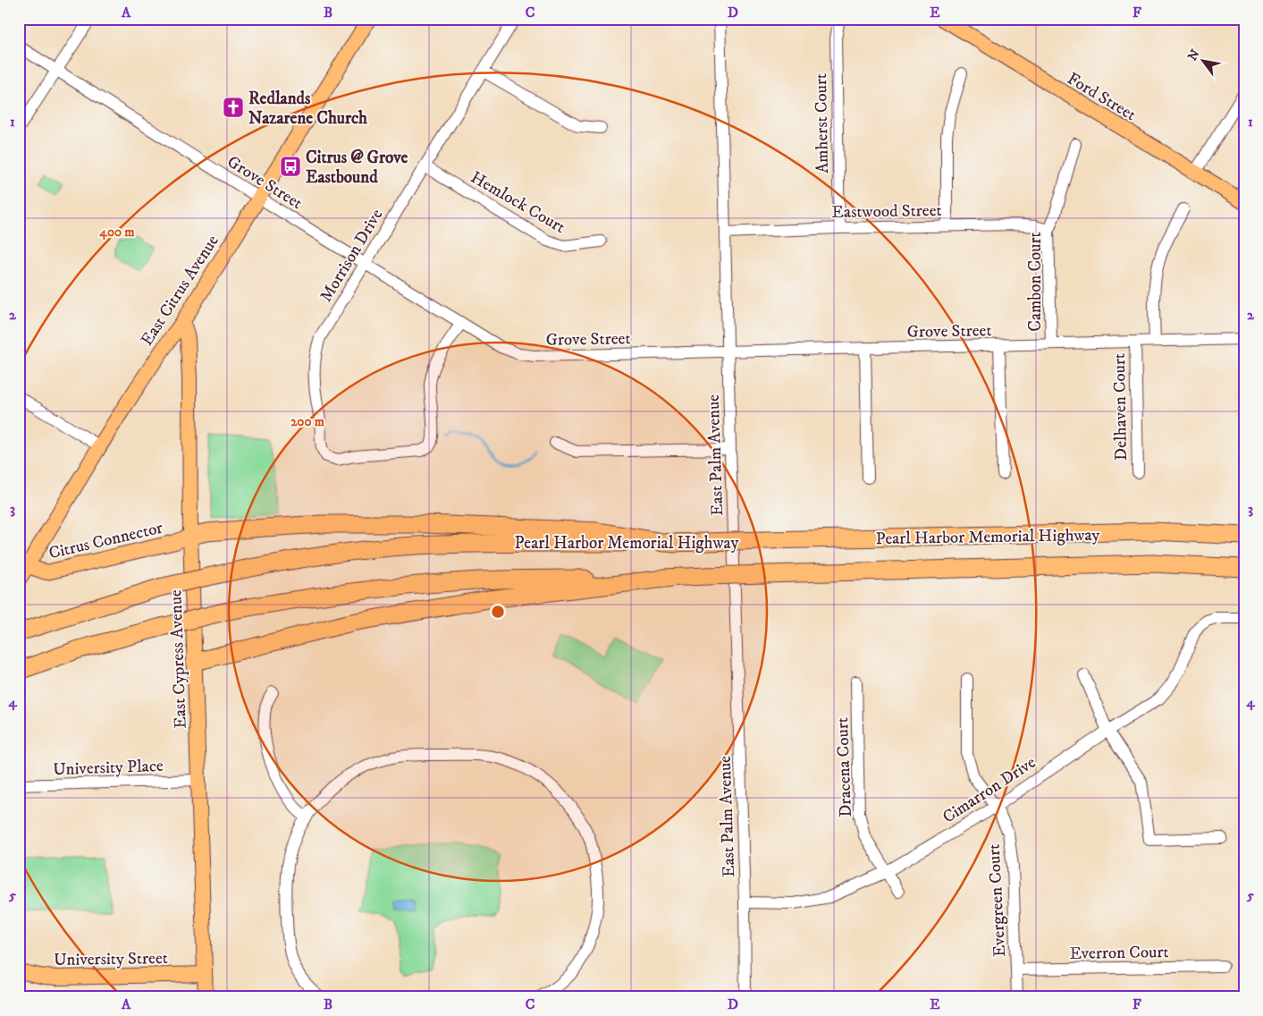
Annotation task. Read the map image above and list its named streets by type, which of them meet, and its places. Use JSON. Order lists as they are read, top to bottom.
{
  "streets": {
    "highway": ["Pearl Harbor Memorial Highway"],
    "main road": [
      "Ford Street",
      "East Citrus Avenue",
      "Citrus Connector",
      "East Cypress Avenue",
      "University Street"
    ],
    "street": [
      "Amherst Court",
      "Grove Street",
      "Hemlock Court",
      "Eastwood Street",
      "Morrison Drive",
      "Cambon Court",
      "Delhaven Court",
      "East Palm Avenue",
      "University Place",
      "Dracena Court",
      "Cimarron Drive",
      "Evergreen Court",
      "Everron Court"
    ]
  },
  "crossings": [
    ["Amherst Court", "Eastwood Street"],
    ["Grove Street", "Morrison Drive"],
    ["Grove Street", "Cambon Court"],
    ["Grove Street", "East Citrus Avenue"],
    ["Grove Street", "Delhaven Court"],
    ["Grove Street", "East Palm Avenue"],
    ["Hemlock Court", "Morrison Drive"],
    ["Eastwood Street", "Cambon Court"],
    ["Eastwood Street", "East Palm Avenue"],
    ["East Citrus Avenue", "Citrus Connector"],
    ["East Citrus Avenue", "East Cypress Avenue"],
    ["East Palm Avenue", "Cimarron Drive"],
    ["Citrus Connector", "East Cypress Avenue"],
    ["East Cypress Avenue", "University Place"],
    ["East Cypress Avenue", "University Street"],
    ["Dracena Court", "Cimarron Drive"],
    ["Cimarron Drive", "Evergreen Court"],
    ["Evergreen Court", "Everron Court"]
  ],
  "places": {
    "church": ["Redlands Nazarene Church"],
    "bus stop": ["Citrus @ Grove Eastbound"]
  },
  "north": "top left",
  "grid": {
    "columns": [
      "A",
      "B",
      "C",
      "D",
      "E",
      "F"
    ],
    "rows": [
      "1",
      "2",
      "3",
      "4",
      "5"
    ]
  },
  "rings": ["400 m", "200 m"]
}
